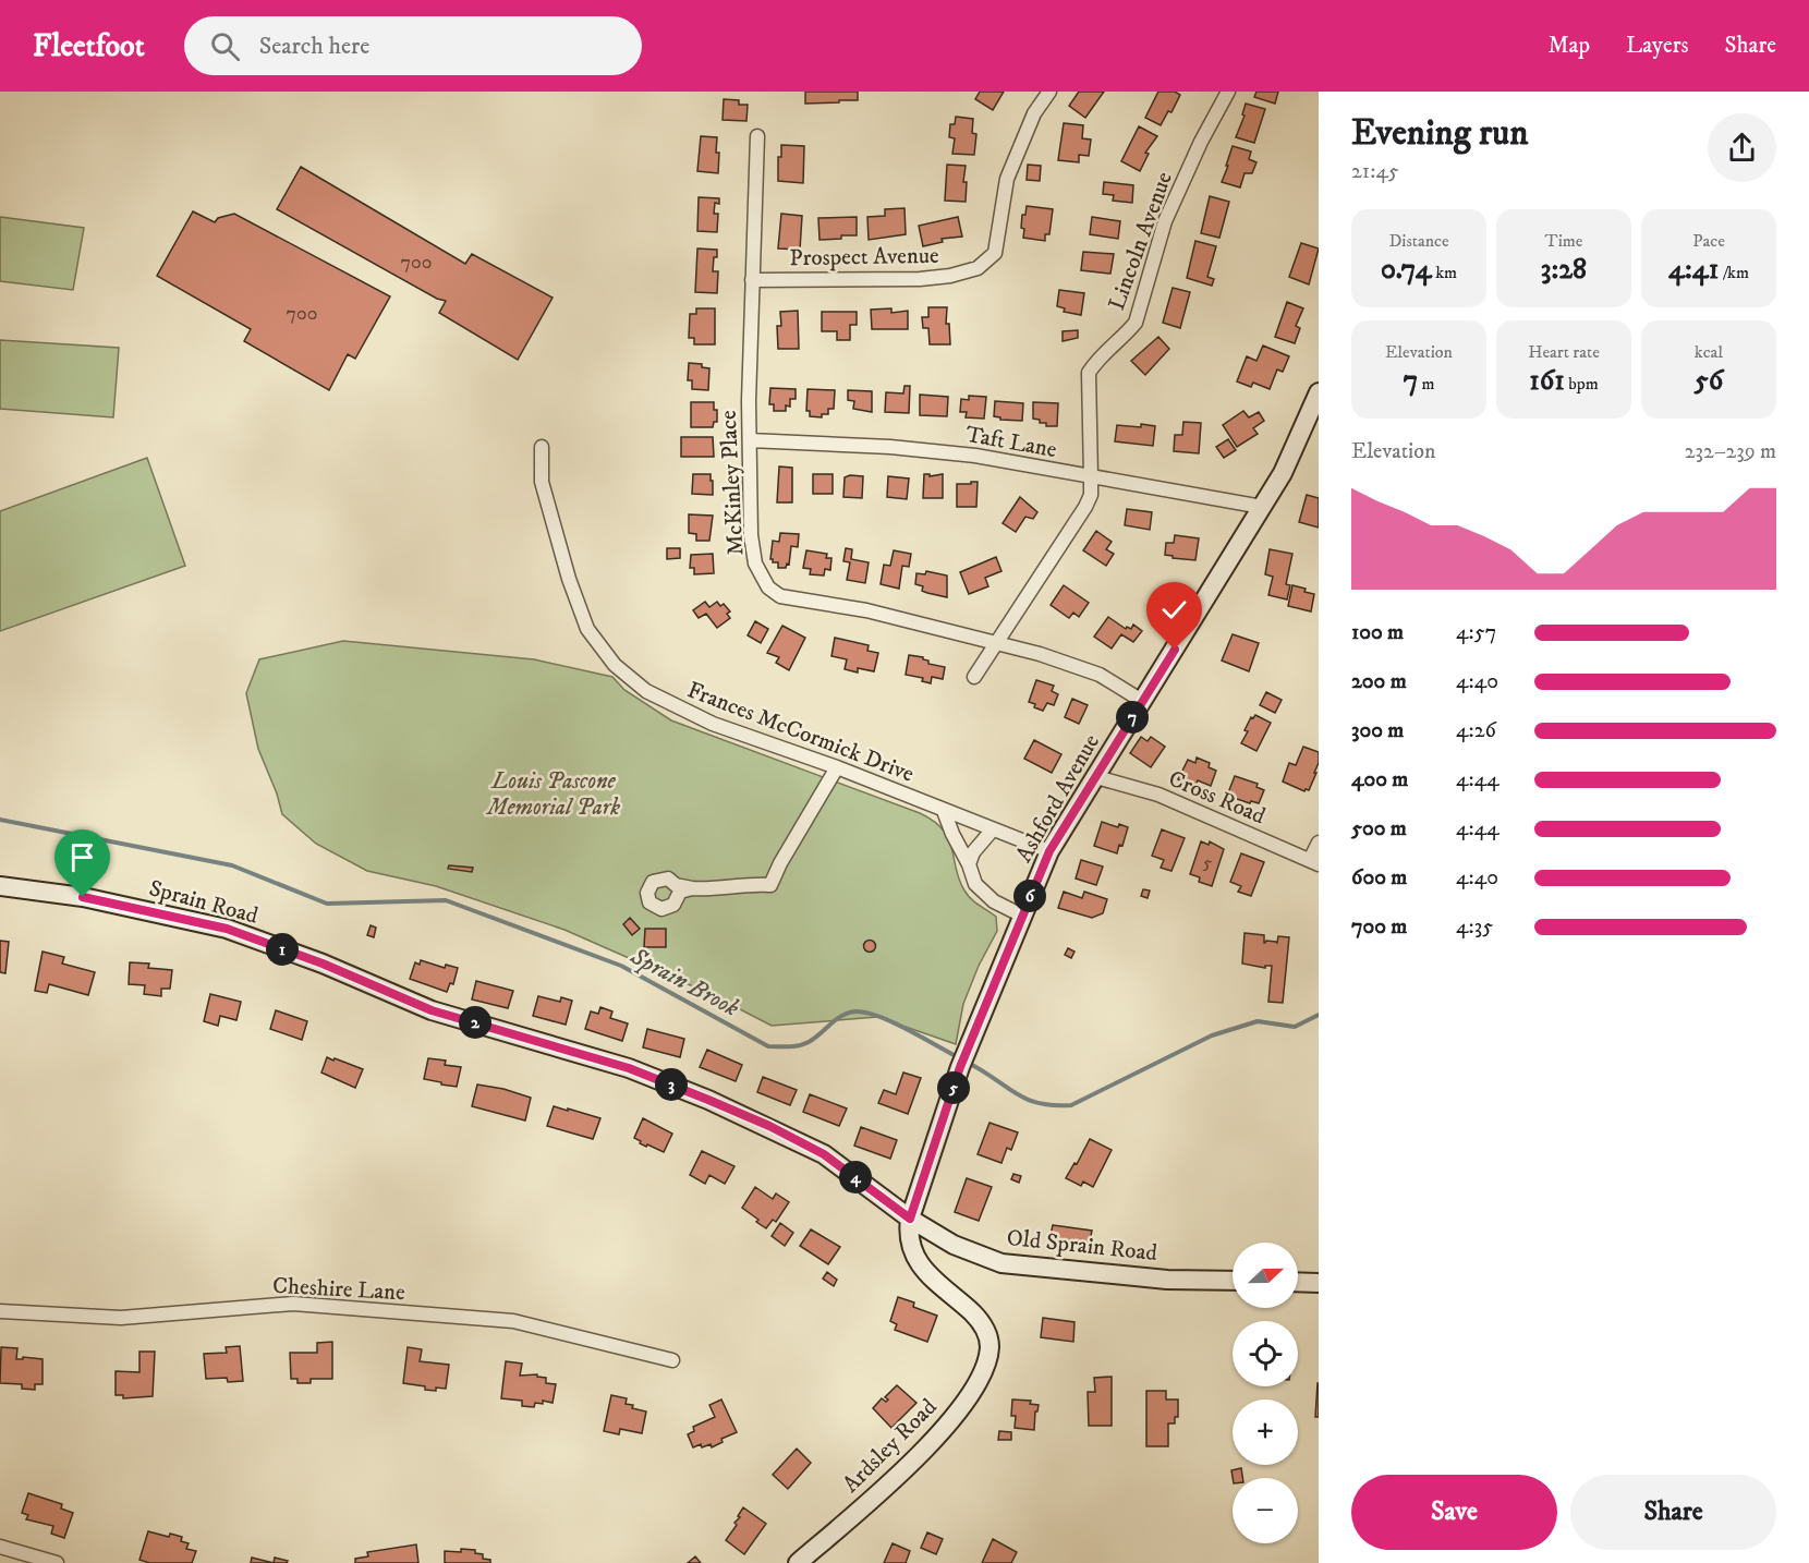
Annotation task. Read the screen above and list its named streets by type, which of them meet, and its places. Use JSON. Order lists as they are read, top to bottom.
{
  "streets": {
    "main road": [
      "Ashford Avenue",
      "Sprain Road",
      "Old Sprain Road",
      "Ardsley Road"
    ],
    "street": [
      "Lincoln Avenue",
      "Prospect Avenue",
      "Taft Lane",
      "McKinley Place",
      "Frances McCormick Drive",
      "Cross Road",
      "Cheshire Lane"
    ]
  },
  "crossings": [
    ["Lincoln Avenue", "Taft Lane"],
    ["Lincoln Avenue", "McKinley Place"],
    ["Prospect Avenue", "McKinley Place"],
    ["Taft Lane", "McKinley Place"],
    ["Taft Lane", "Ashford Avenue"],
    ["McKinley Place", "Ashford Avenue"],
    ["Frances McCormick Drive", "Ashford Avenue"],
    ["Cross Road", "Ashford Avenue"],
    ["Ashford Avenue", "Old Sprain Road"],
    ["Ashford Avenue", "Ardsley Road"],
    ["Sprain Road", "Old Sprain Road"],
    ["Old Sprain Road", "Ardsley Road"]
  ],
  "water": ["Sprain Brook"],
  "parks": ["Louis Pascone Memorial Park"],
  "house_numbers": ["700", "700", "5"],
  "north": "right",
  "page": {
    "header": "Fleetfoot",
    "search": "Search here",
    "nav": ["Map", "Layers", "Share"],
    "heading": ["Evening run", "21:45"],
    "stats": [
      ["Distance", "0.74 km"],
      ["Time", "3:28"],
      ["Pace", "4:41 /km"],
      ["Elevation", "7 m"],
      ["Heart rate", "161 bpm"],
      ["kcal", "56"]
    ],
    "chart": ["Elevation", "232–239 m"],
    "list": [
      {
        "name": "100 m",
        "note": "4:57"
      },
      {
        "name": "200 m",
        "note": "4:40"
      },
      {
        "name": "300 m",
        "note": "4:26"
      },
      {
        "name": "400 m",
        "note": "4:44"
      },
      {
        "name": "500 m",
        "note": "4:44"
      },
      {
        "name": "600 m",
        "note": "4:40"
      },
      {
        "name": "700 m",
        "note": "4:35"
      }
    ],
    "pins": [
      "7",
      "6",
      "1",
      "2",
      "3",
      "5",
      "4"
    ],
    "map_buttons": ["+", "−"],
    "buttons": ["Save", "Share"]
  }
}
